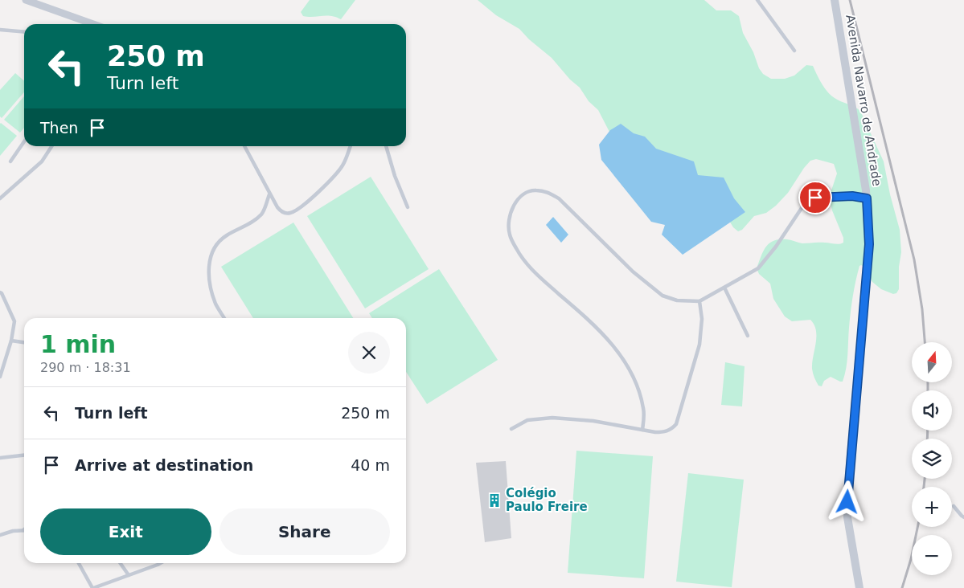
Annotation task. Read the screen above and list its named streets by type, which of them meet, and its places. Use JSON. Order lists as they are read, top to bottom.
{
  "streets": {
    "street": ["Avenida Navarro de Andrade"]
  },
  "places": {
    "building": ["Colégio Paulo Freire"]
  },
  "north": "top",
  "page": {
    "turn": ["250 m", "Turn left"],
    "then": "Then",
    "heading": ["1 min", "290 m · 18:31"],
    "map_buttons": ["+", "−"],
    "list": [
      {
        "name": "Turn left",
        "value": "250 m"
      },
      {
        "name": "Arrive at destination",
        "value": "40 m"
      }
    ],
    "buttons": ["Exit", "Share"]
  }
}
